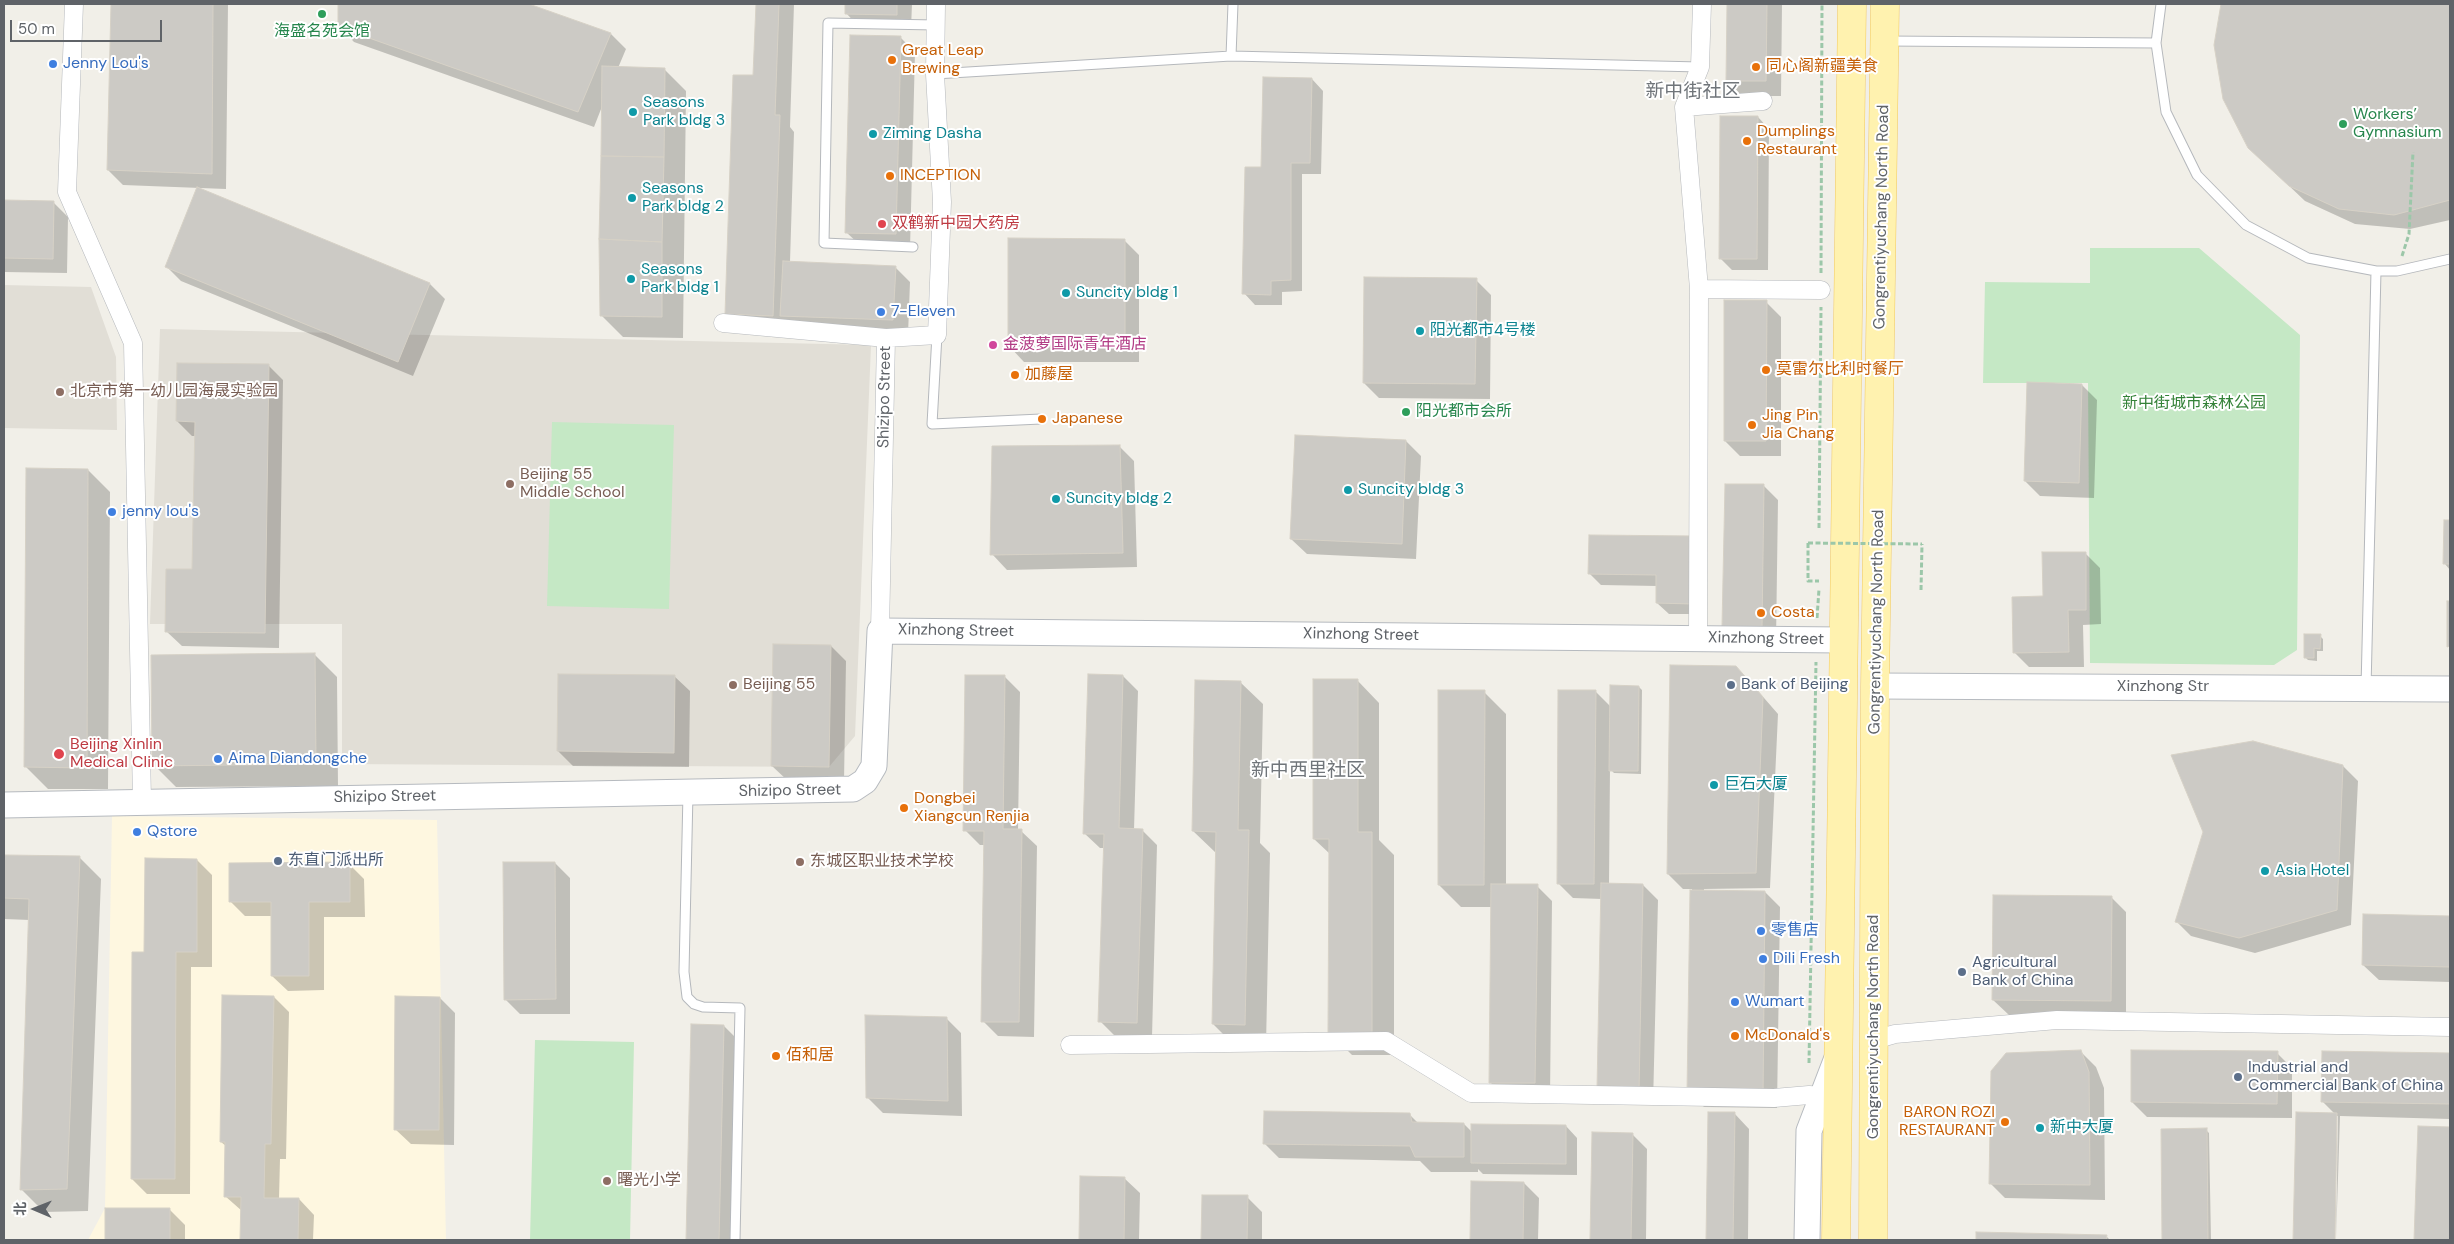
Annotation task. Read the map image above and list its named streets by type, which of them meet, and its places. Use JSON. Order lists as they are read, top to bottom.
{
  "streets": {
    "main road": ["Gongrentiyuchang North Road"],
    "street": ["Shizipo Street", "Xinzhong Street", "Xinzhong Str"]
  },
  "crossings": [
    ["Gongrentiyuchang North Road", "Xinzhong Street"],
    ["Gongrentiyuchang North Road", "Xinzhong Str"],
    ["Shizipo Street", "Xinzhong Street"]
  ],
  "districts": ["新中街社区", "新中西里社区"],
  "parks": ["新中街城市森林公园"],
  "places": [
    "海盛名苑会馆",
    "Great Leap Brewing",
    "Jenny Lou's",
    "同心阁新疆美食",
    "Seasons Park bldg 3",
    "Workers’ Gymnasium",
    "Ziming Dasha",
    "Dumplings Restaurant",
    "INCEPTION",
    "Seasons Park bldg 2",
    "双鹤新中园大药房",
    "Seasons Park bldg 1",
    "Suncity bldg 1",
    "7-Eleven",
    "阳光都市4号楼",
    "金菠萝国际青年酒店",
    "莫雷尔比利时餐厅",
    "加藤屋",
    "北京市第一幼儿园海晟实验园",
    "阳光都市会所",
    "Japanese",
    "Jing Pin Jia Chang",
    "Beijing 55 Middle School",
    "Suncity bldg 3",
    "Suncity bldg 2",
    "jenny lou's",
    "Costa",
    "Beijing 55",
    "Bank of Beijing",
    "Beijing Xinlin Medical Clinic",
    "Aima Diandongche",
    "巨石大厦",
    "Dongbei Xiangcun Renjia",
    "Qstore",
    "东直门派出所",
    "东城区职业技术学校",
    "Asia Hotel",
    "零售店",
    "Dili Fresh",
    "Agricultural Bank of China",
    "Wumart",
    "McDonald's",
    "佰和居",
    "Industrial and Commercial Bank of China",
    "BARON ROZI RESTAURANT",
    "新中大厦",
    "曙光小学"
  ],
  "scale_bar": "50 m",
  "north": "left"
}
